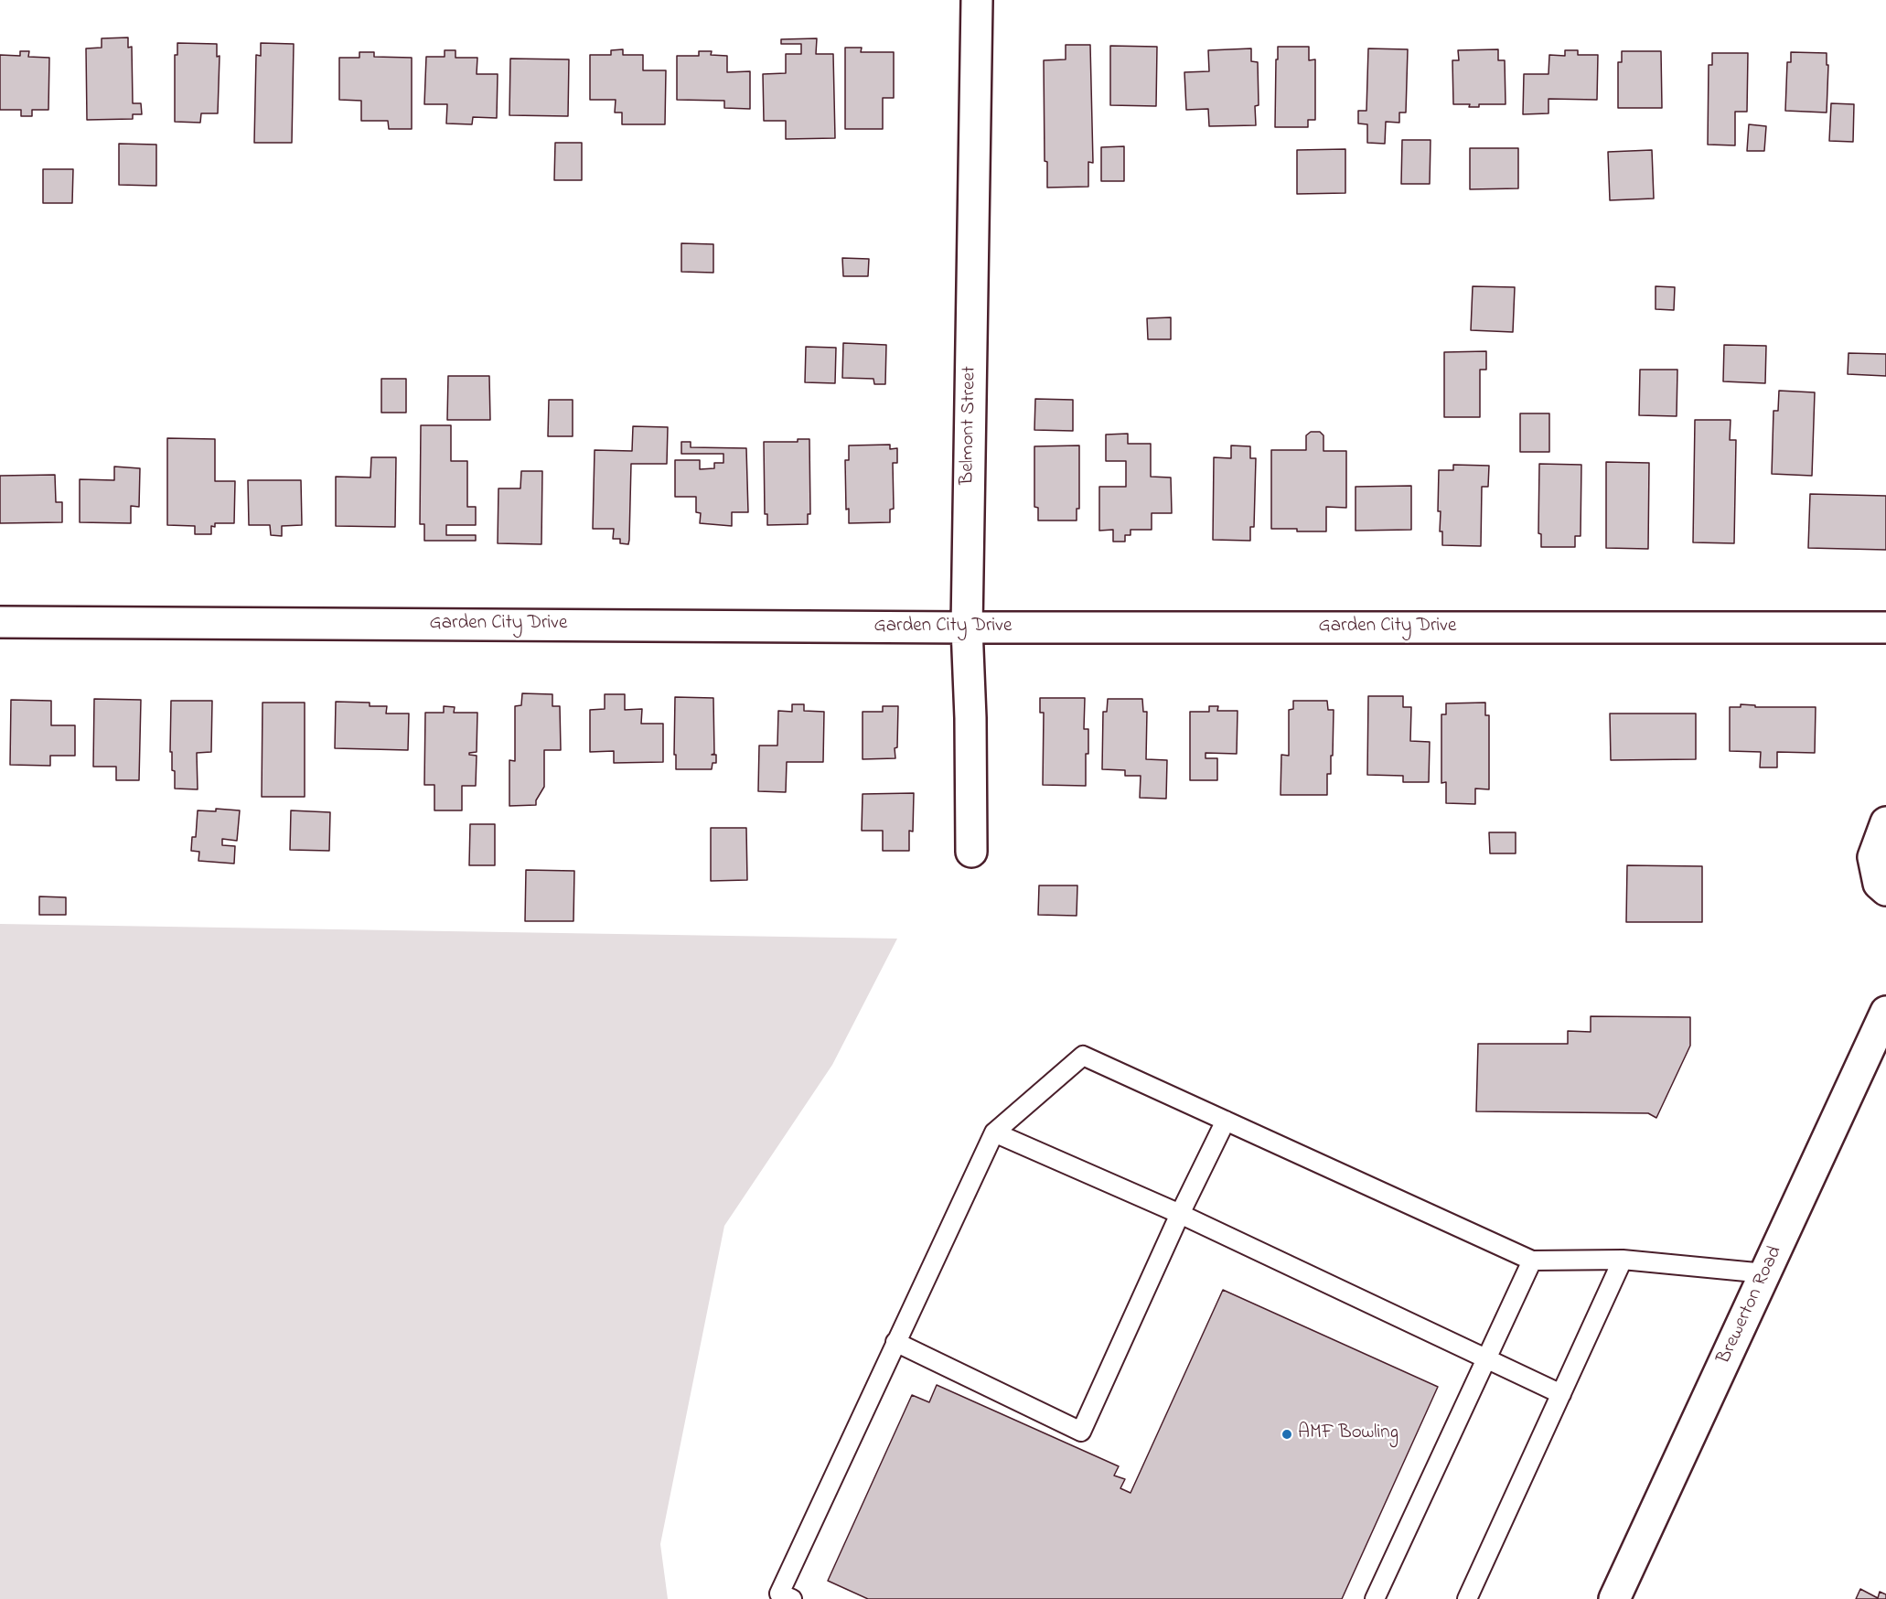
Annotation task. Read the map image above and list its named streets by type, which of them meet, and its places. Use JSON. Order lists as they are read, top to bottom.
{
  "streets": {
    "street": ["Belmont Street", "Garden City Drive", "Brewerton Road"]
  },
  "crossings": [
    ["Belmont Street", "Garden City Drive"]
  ],
  "places": ["AMF Bowling"]
}
